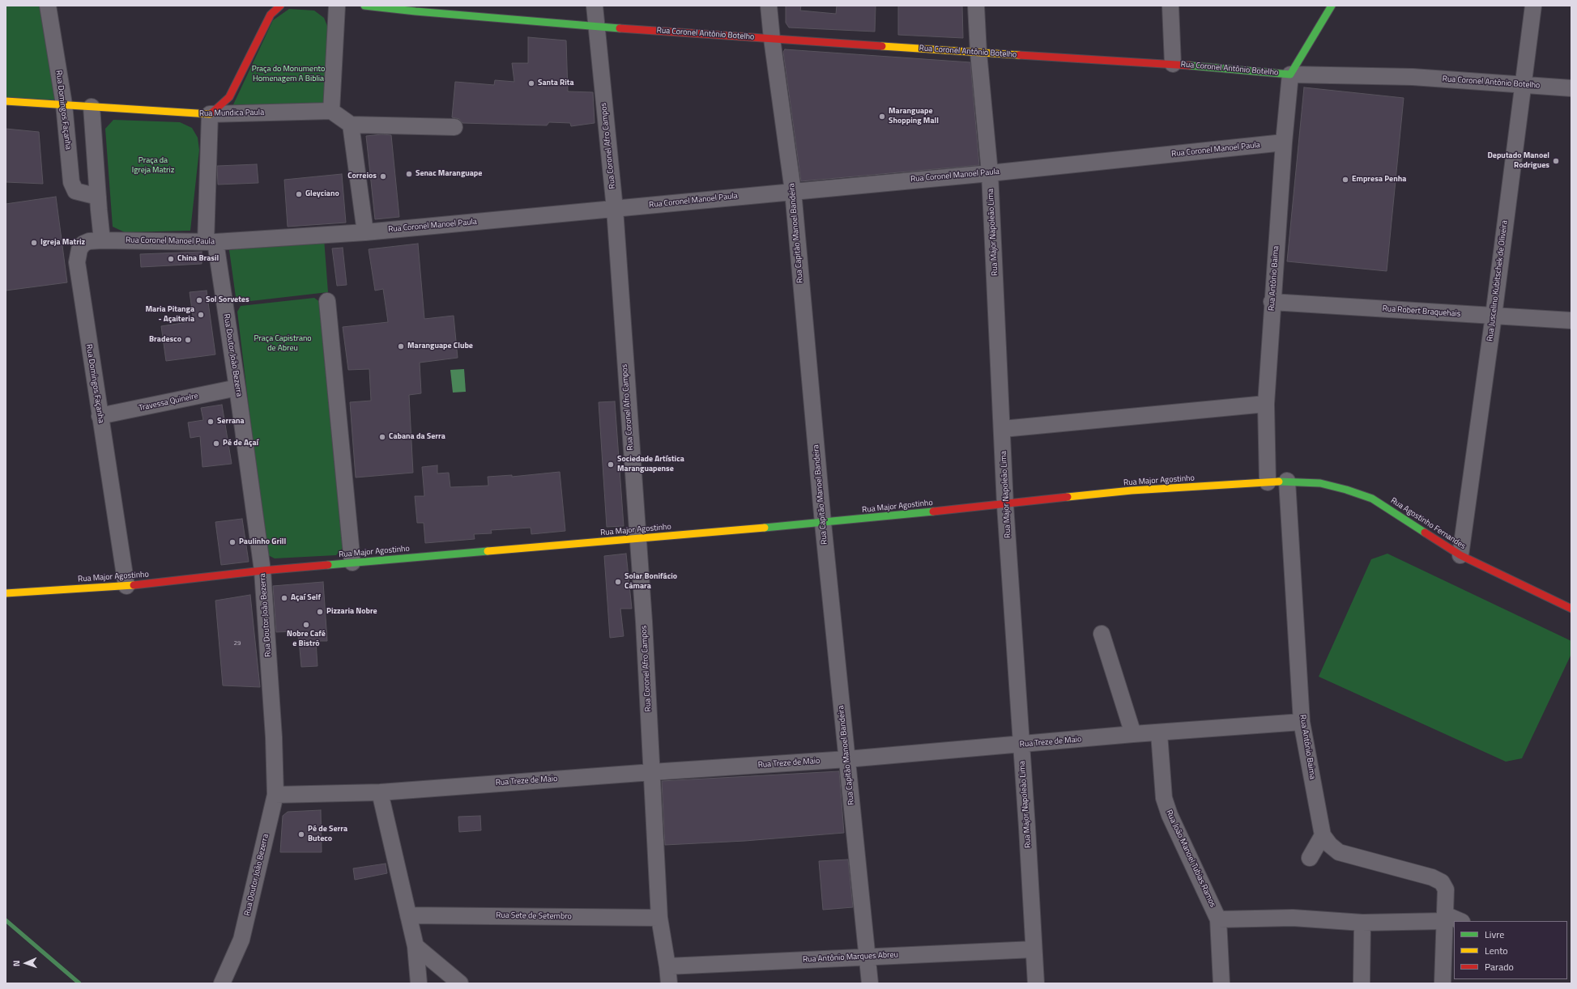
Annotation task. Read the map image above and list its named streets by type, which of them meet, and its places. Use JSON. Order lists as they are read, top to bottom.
{
  "streets": {
    "street": [
      "Rua Coronel Antônio Botelho",
      "Rua Domingos Façanha",
      "Rua Mundica Paula",
      "Rua Coronel Afro Campos",
      "Rua Coronel Manoel Paula",
      "Rua Major Napoleão Lima",
      "Rua Capitão Manoel Bandeira",
      "Rua Antônio Baima",
      "Rua Juscelino Kubitschek de Oliveira",
      "Rua Robert Braquehais",
      "Rua Doutor João Bezerra",
      "Travessa Quinelre",
      "Rua Major Agostinho",
      "Rua Agostinho Fernandes",
      "Rua Treze de Maio",
      "Rua João Manoel Tubias Ramos",
      "Rua Sete de Setembro",
      "Rua Antônio Marques Abreu"
    ]
  },
  "crossings": [
    ["Rua Coronel Antônio Botelho", "Rua Coronel Afro Campos"],
    ["Rua Coronel Antônio Botelho", "Rua Major Napoleão Lima"],
    ["Rua Coronel Antônio Botelho", "Rua Capitão Manoel Bandeira"],
    ["Rua Coronel Antônio Botelho", "Rua Antônio Baima"],
    ["Rua Coronel Antônio Botelho", "Rua Juscelino Kubitschek de Oliveira"],
    ["Rua Domingos Façanha", "Rua Mundica Paula"],
    ["Rua Domingos Façanha", "Rua Coronel Manoel Paula"],
    ["Rua Domingos Façanha", "Travessa Quinelre"],
    ["Rua Domingos Façanha", "Rua Major Agostinho"],
    ["Rua Mundica Paula", "Rua Doutor João Bezerra"],
    ["Rua Coronel Afro Campos", "Rua Coronel Manoel Paula"],
    ["Rua Coronel Afro Campos", "Rua Major Agostinho"],
    ["Rua Coronel Afro Campos", "Rua Treze de Maio"],
    ["Rua Coronel Afro Campos", "Rua Sete de Setembro"],
    ["Rua Coronel Afro Campos", "Rua Antônio Marques Abreu"],
    ["Rua Coronel Manoel Paula", "Rua Major Napoleão Lima"],
    ["Rua Coronel Manoel Paula", "Rua Capitão Manoel Bandeira"],
    ["Rua Coronel Manoel Paula", "Rua Antônio Baima"],
    ["Rua Coronel Manoel Paula", "Rua Doutor João Bezerra"],
    ["Rua Major Napoleão Lima", "Rua Major Agostinho"],
    ["Rua Major Napoleão Lima", "Rua Treze de Maio"],
    ["Rua Major Napoleão Lima", "Rua Antônio Marques Abreu"],
    ["Rua Capitão Manoel Bandeira", "Rua Major Agostinho"],
    ["Rua Capitão Manoel Bandeira", "Rua Treze de Maio"],
    ["Rua Capitão Manoel Bandeira", "Rua Antônio Marques Abreu"],
    ["Rua Antônio Baima", "Rua Robert Braquehais"],
    ["Rua Antônio Baima", "Rua Major Agostinho"],
    ["Rua Antônio Baima", "Rua Agostinho Fernandes"],
    ["Rua Antônio Baima", "Rua Treze de Maio"],
    ["Rua Juscelino Kubitschek de Oliveira", "Rua Robert Braquehais"],
    ["Rua Juscelino Kubitschek de Oliveira", "Rua Agostinho Fernandes"],
    ["Rua Doutor João Bezerra", "Travessa Quinelre"],
    ["Rua Doutor João Bezerra", "Rua Major Agostinho"],
    ["Rua Doutor João Bezerra", "Rua Treze de Maio"],
    ["Rua Major Agostinho", "Rua Agostinho Fernandes"],
    ["Rua Treze de Maio", "Rua João Manoel Tubias Ramos"]
  ],
  "parks": ["Praça do Monumento Homenagem A Biblia", "Praça da Igreja Matriz", "Praça Capistrano de Abreu"],
  "places": [
    "Santa Rita",
    "Maranguape Shopping Mall",
    "Deputado Manoel Rodrigues",
    "Senac Maranguape",
    "Correios",
    "Empresa Penha",
    "Gleyciano",
    "Igreja Matriz",
    "China Brasil",
    "Sol Sorvetes",
    "Maria Pitanga - Açaiteria",
    "Bradesco",
    "Maranguape Clube",
    "Serrana",
    "Cabana da Serra",
    "Pé de Açaí",
    "Sociedade Artística Maranguapense",
    "Paulinho Grill",
    "Solar Bonifácio Câmara",
    "Açaí Self",
    "Pizzaria Nobre",
    "Nobre Café e Bistrô",
    "Pé de Serra Buteco"
  ],
  "house_numbers": ["29"],
  "legend": ["Livre", "Lento", "Parado"],
  "north": "left"
}
